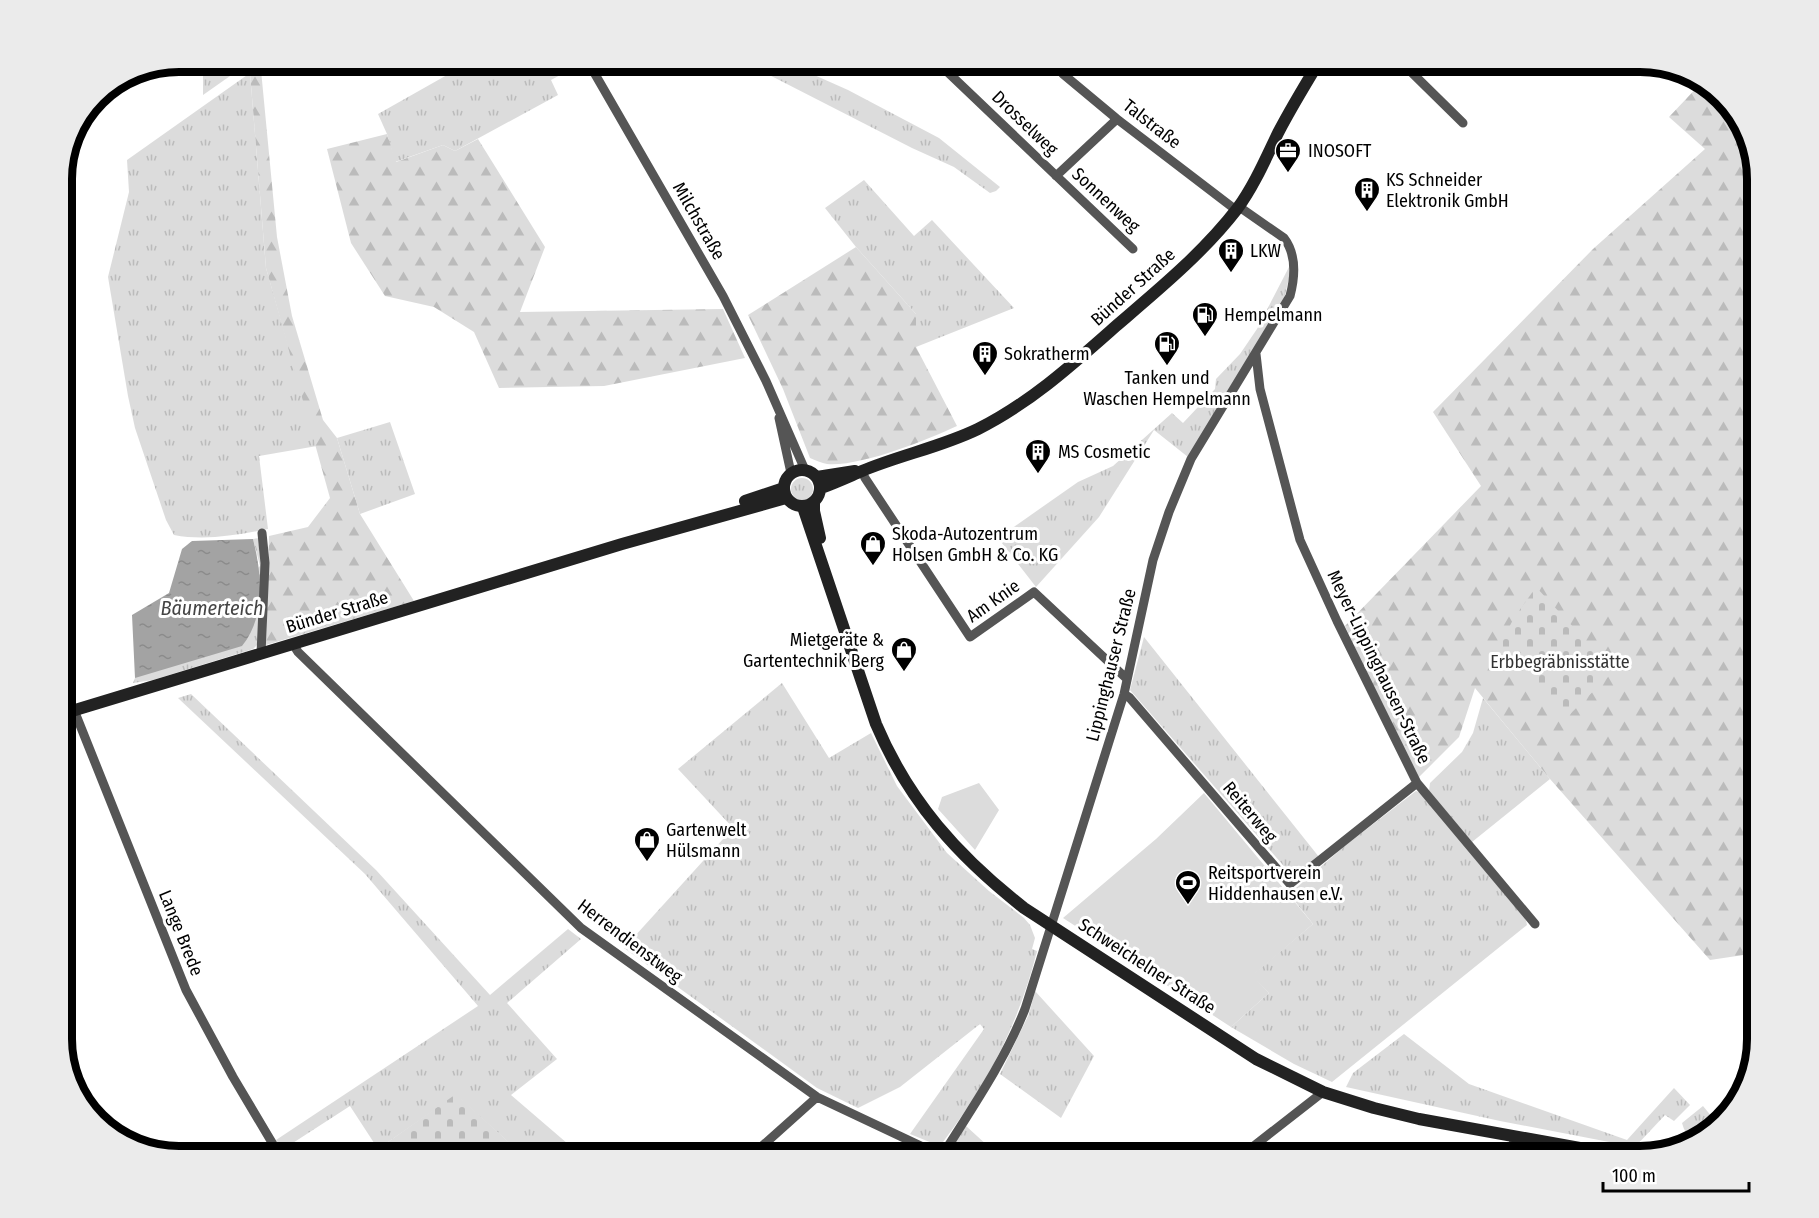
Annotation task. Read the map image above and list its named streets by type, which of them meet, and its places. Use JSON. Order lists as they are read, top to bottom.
{
  "streets": {
    "main road": ["Bünder Straße", "Schweichelner Straße"],
    "street": [
      "Drosselweg",
      "Talstraße",
      "Sonnenweg",
      "Milchstraße",
      "Am Knie",
      "Lippinghauser Straße",
      "Meyer-Lippinghausen-Straße",
      "Reiterweg",
      "Lange Brede",
      "Herrendienstweg"
    ]
  },
  "crossings": [
    ["Drosselweg", "Talstraße"],
    ["Drosselweg", "Sonnenweg"],
    ["Talstraße", "Bünder Straße"],
    ["Talstraße", "Lippinghauser Straße"],
    ["Milchstraße", "Bünder Straße"],
    ["Milchstraße", "Schweichelner Straße"],
    ["Bünder Straße", "Am Knie"],
    ["Bünder Straße", "Lippinghauser Straße"],
    ["Bünder Straße", "Herrendienstweg"],
    ["Bünder Straße", "Schweichelner Straße"],
    ["Am Knie", "Lippinghauser Straße"],
    ["Lippinghauser Straße", "Meyer-Lippinghausen-Straße"],
    ["Lippinghauser Straße", "Reiterweg"],
    ["Lippinghauser Straße", "Schweichelner Straße"],
    ["Meyer-Lippinghausen-Straße", "Reiterweg"]
  ],
  "water": ["Bäumerteich"],
  "parks": ["Erbbegräbnisstätte"],
  "places": {
    "office": ["INOSOFT"],
    "building": [
      "KS Schneider Elektronik GmbH",
      "LKW",
      "Sokratherm",
      "MS Cosmetic"
    ],
    "fuel station": ["Hempelmann", "Tanken und Waschen Hempelmann"],
    "shop": ["Skoda-Autozentrum Holsen GmbH & Co. KG", "Mietgeräte & Gartentechnik Berg", "Gartenwelt Hülsmann"],
    "sports": ["Reitsportverein Hiddenhausen e.V."]
  },
  "scale_bar": "100 m"
}
